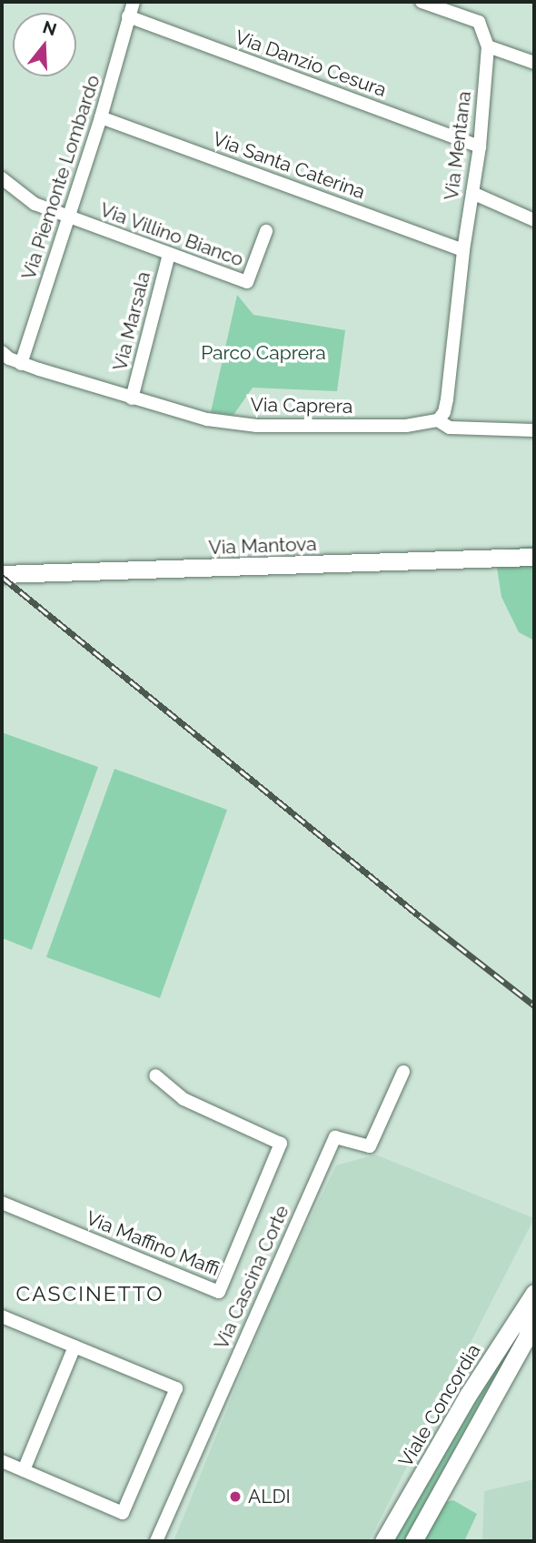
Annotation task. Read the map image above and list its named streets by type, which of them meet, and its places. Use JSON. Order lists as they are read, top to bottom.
{
  "streets": {
    "main road": ["Via Mantova", "Viale Concordia"],
    "street": [
      "Via Danzio Cesura",
      "Via Mentana",
      "Via Santa Caterina",
      "Via Piemonte Lombardo",
      "Via Villino Bianco",
      "Via Marsala",
      "Via Caprera",
      "Via Maffino Maffi",
      "Via Cascina Corte"
    ]
  },
  "crossings": [
    ["Via Danzio Cesura", "Via Mentana"],
    ["Via Danzio Cesura", "Via Piemonte Lombardo"],
    ["Via Mentana", "Via Santa Caterina"],
    ["Via Santa Caterina", "Via Piemonte Lombardo"],
    ["Via Piemonte Lombardo", "Via Villino Bianco"],
    ["Via Piemonte Lombardo", "Via Caprera"],
    ["Via Villino Bianco", "Via Marsala"],
    ["Via Marsala", "Via Caprera"]
  ],
  "districts": ["CASCINETTO"],
  "parks": ["Parco Caprera"],
  "places": ["ALDI"],
  "north": "top"
}
